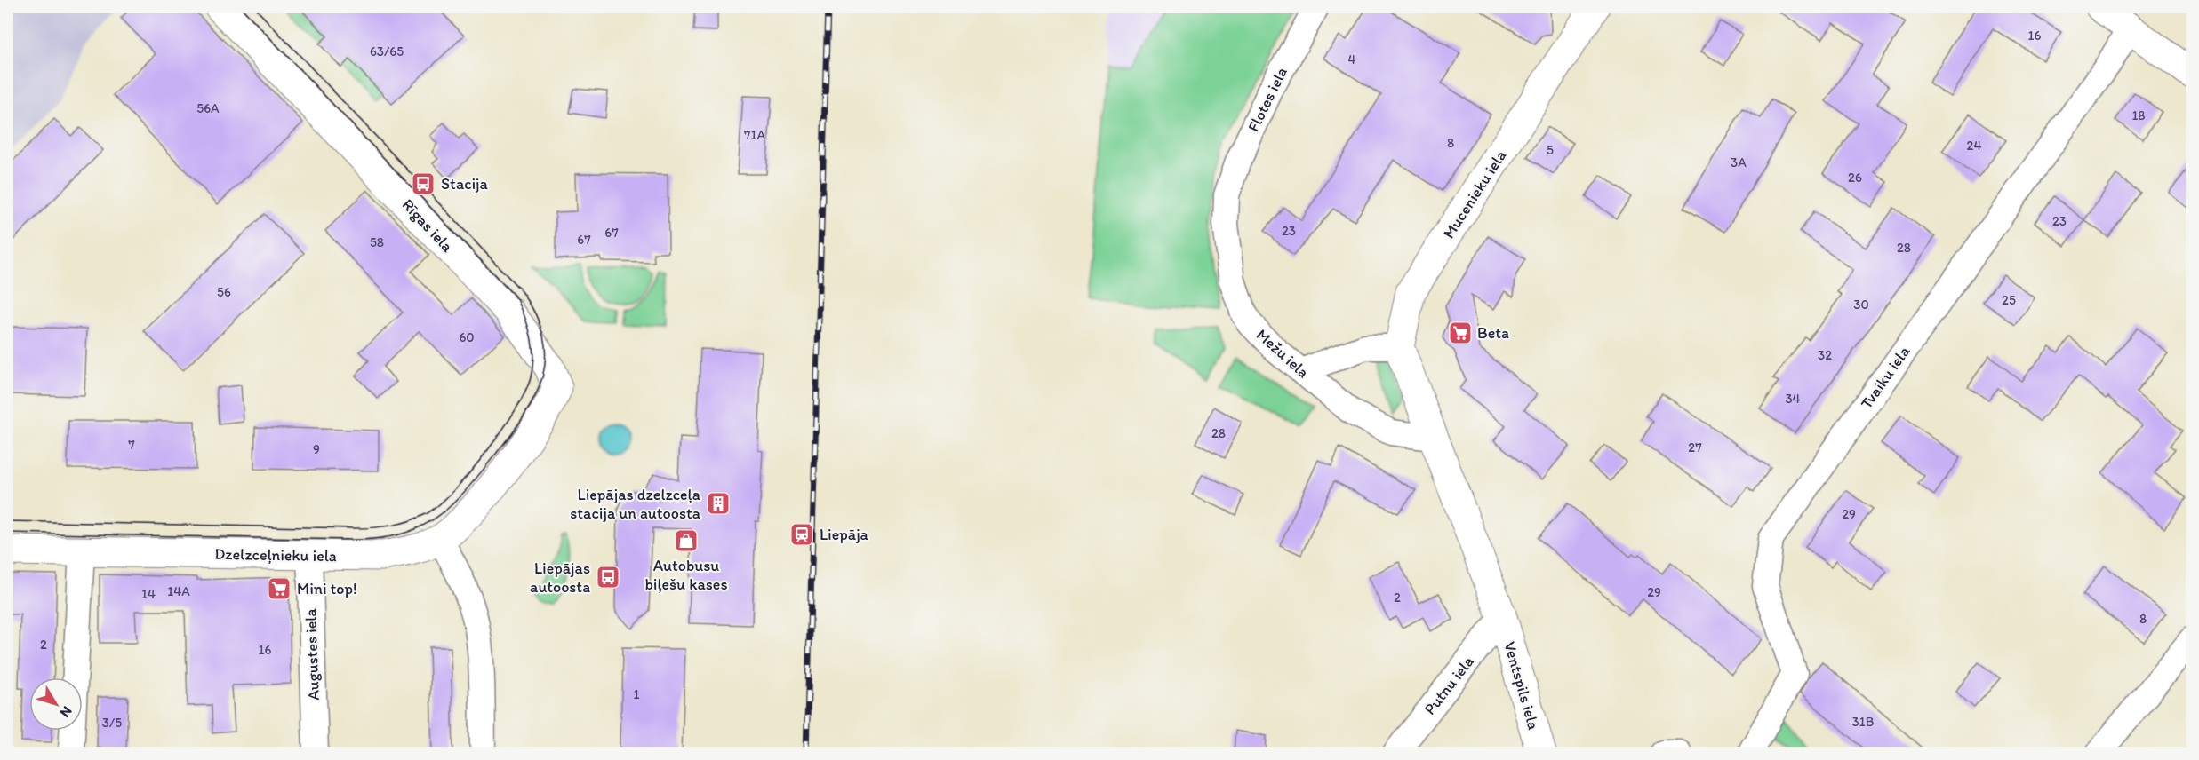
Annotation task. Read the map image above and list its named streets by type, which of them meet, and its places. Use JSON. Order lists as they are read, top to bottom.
{
  "streets": {
    "street": [
      "Flotes iela",
      "Mucenieku iela",
      "Rīgas iela",
      "Mežu iela",
      "Tvaiku iela",
      "Dzelzceļnieku iela",
      "Augustes iela",
      "Putnu iela",
      "Ventspils iela"
    ]
  },
  "crossings": [
    ["Flotes iela", "Mežu iela"],
    ["Rīgas iela", "Dzelzceļnieku iela"],
    ["Dzelzceļnieku iela", "Augustes iela"],
    ["Putnu iela", "Ventspils iela"]
  ],
  "places": {
    "bus stop": ["Stacija", "Liepājas autoosta"],
    "supermarket": ["Beta", "Mini top!"],
    "building": ["Liepājas dzelzceļa stacija un autoosta"],
    "station": ["Liepāja"],
    "shop": ["Autobusu biļešu kases"]
  },
  "house_numbers": [
    "16",
    "63/65",
    "4",
    "56A",
    "18",
    "71A",
    "8",
    "24",
    "5",
    "3A",
    "26",
    "23",
    "23",
    "67",
    "67",
    "58",
    "28",
    "56",
    "25",
    "30",
    "60",
    "32",
    "34",
    "28",
    "7",
    "27",
    "9",
    "29",
    "14A",
    "29",
    "14",
    "2",
    "8",
    "2",
    "16",
    "1",
    "31B",
    "3/5"
  ],
  "north": "bottom right"
}
